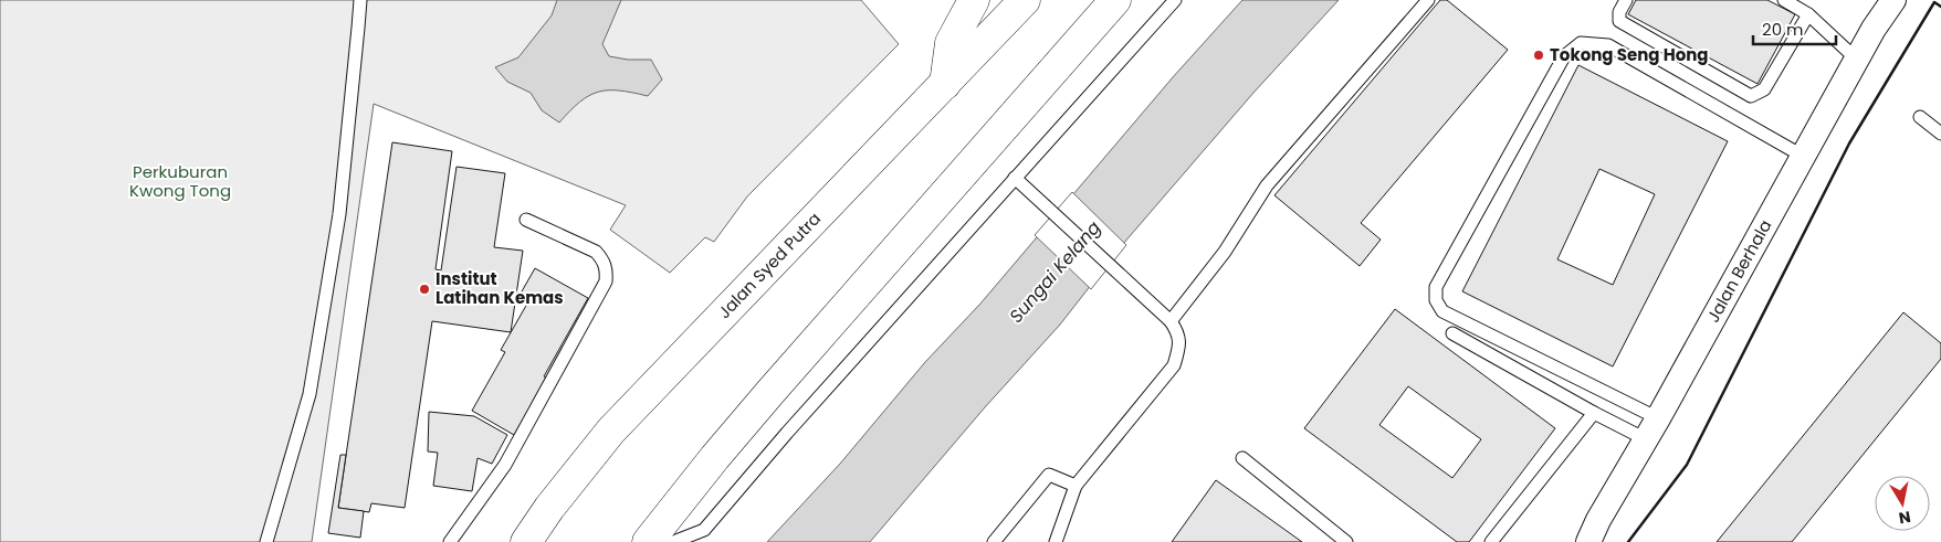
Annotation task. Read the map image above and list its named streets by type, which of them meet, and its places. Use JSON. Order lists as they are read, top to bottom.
{
  "streets": {
    "main road": ["Jalan Syed Putra"],
    "street": ["Jalan Berhala"]
  },
  "water": ["Sungai Kelang"],
  "parks": ["Perkuburan Kwong Tong"],
  "places": ["Tokong Seng Hong", "Institut Latihan Kemas"],
  "scale_bar": "20 m",
  "north": "bottom"
}
